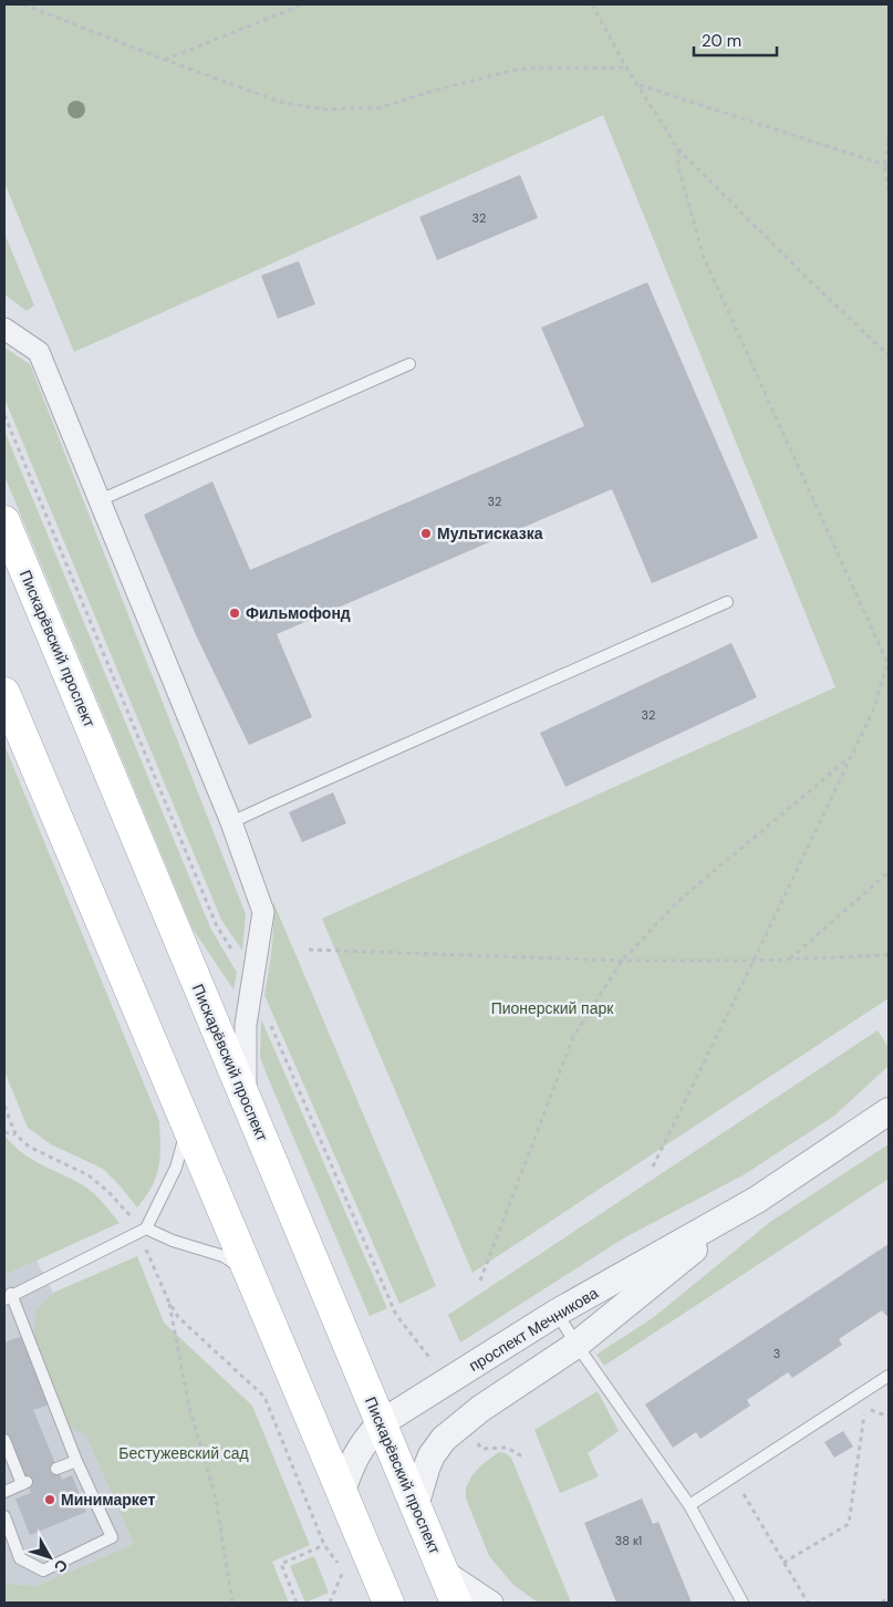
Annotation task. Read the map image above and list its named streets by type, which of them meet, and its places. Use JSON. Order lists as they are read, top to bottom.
{
  "streets": {
    "main road": ["Пискарёвский проспект"],
    "street": ["проспект Мечникова"]
  },
  "crossings": [
    ["Пискарёвский проспект", "проспект Мечникова"]
  ],
  "parks": ["Пионерский парк", "Бестужевский сад"],
  "places": ["Мультисказка", "Фильмофонд", "Минимаркет"],
  "house_numbers": [
    "32",
    "32",
    "32",
    "3",
    "38 к1"
  ],
  "scale_bar": "20 m",
  "north": "bottom right"
}
